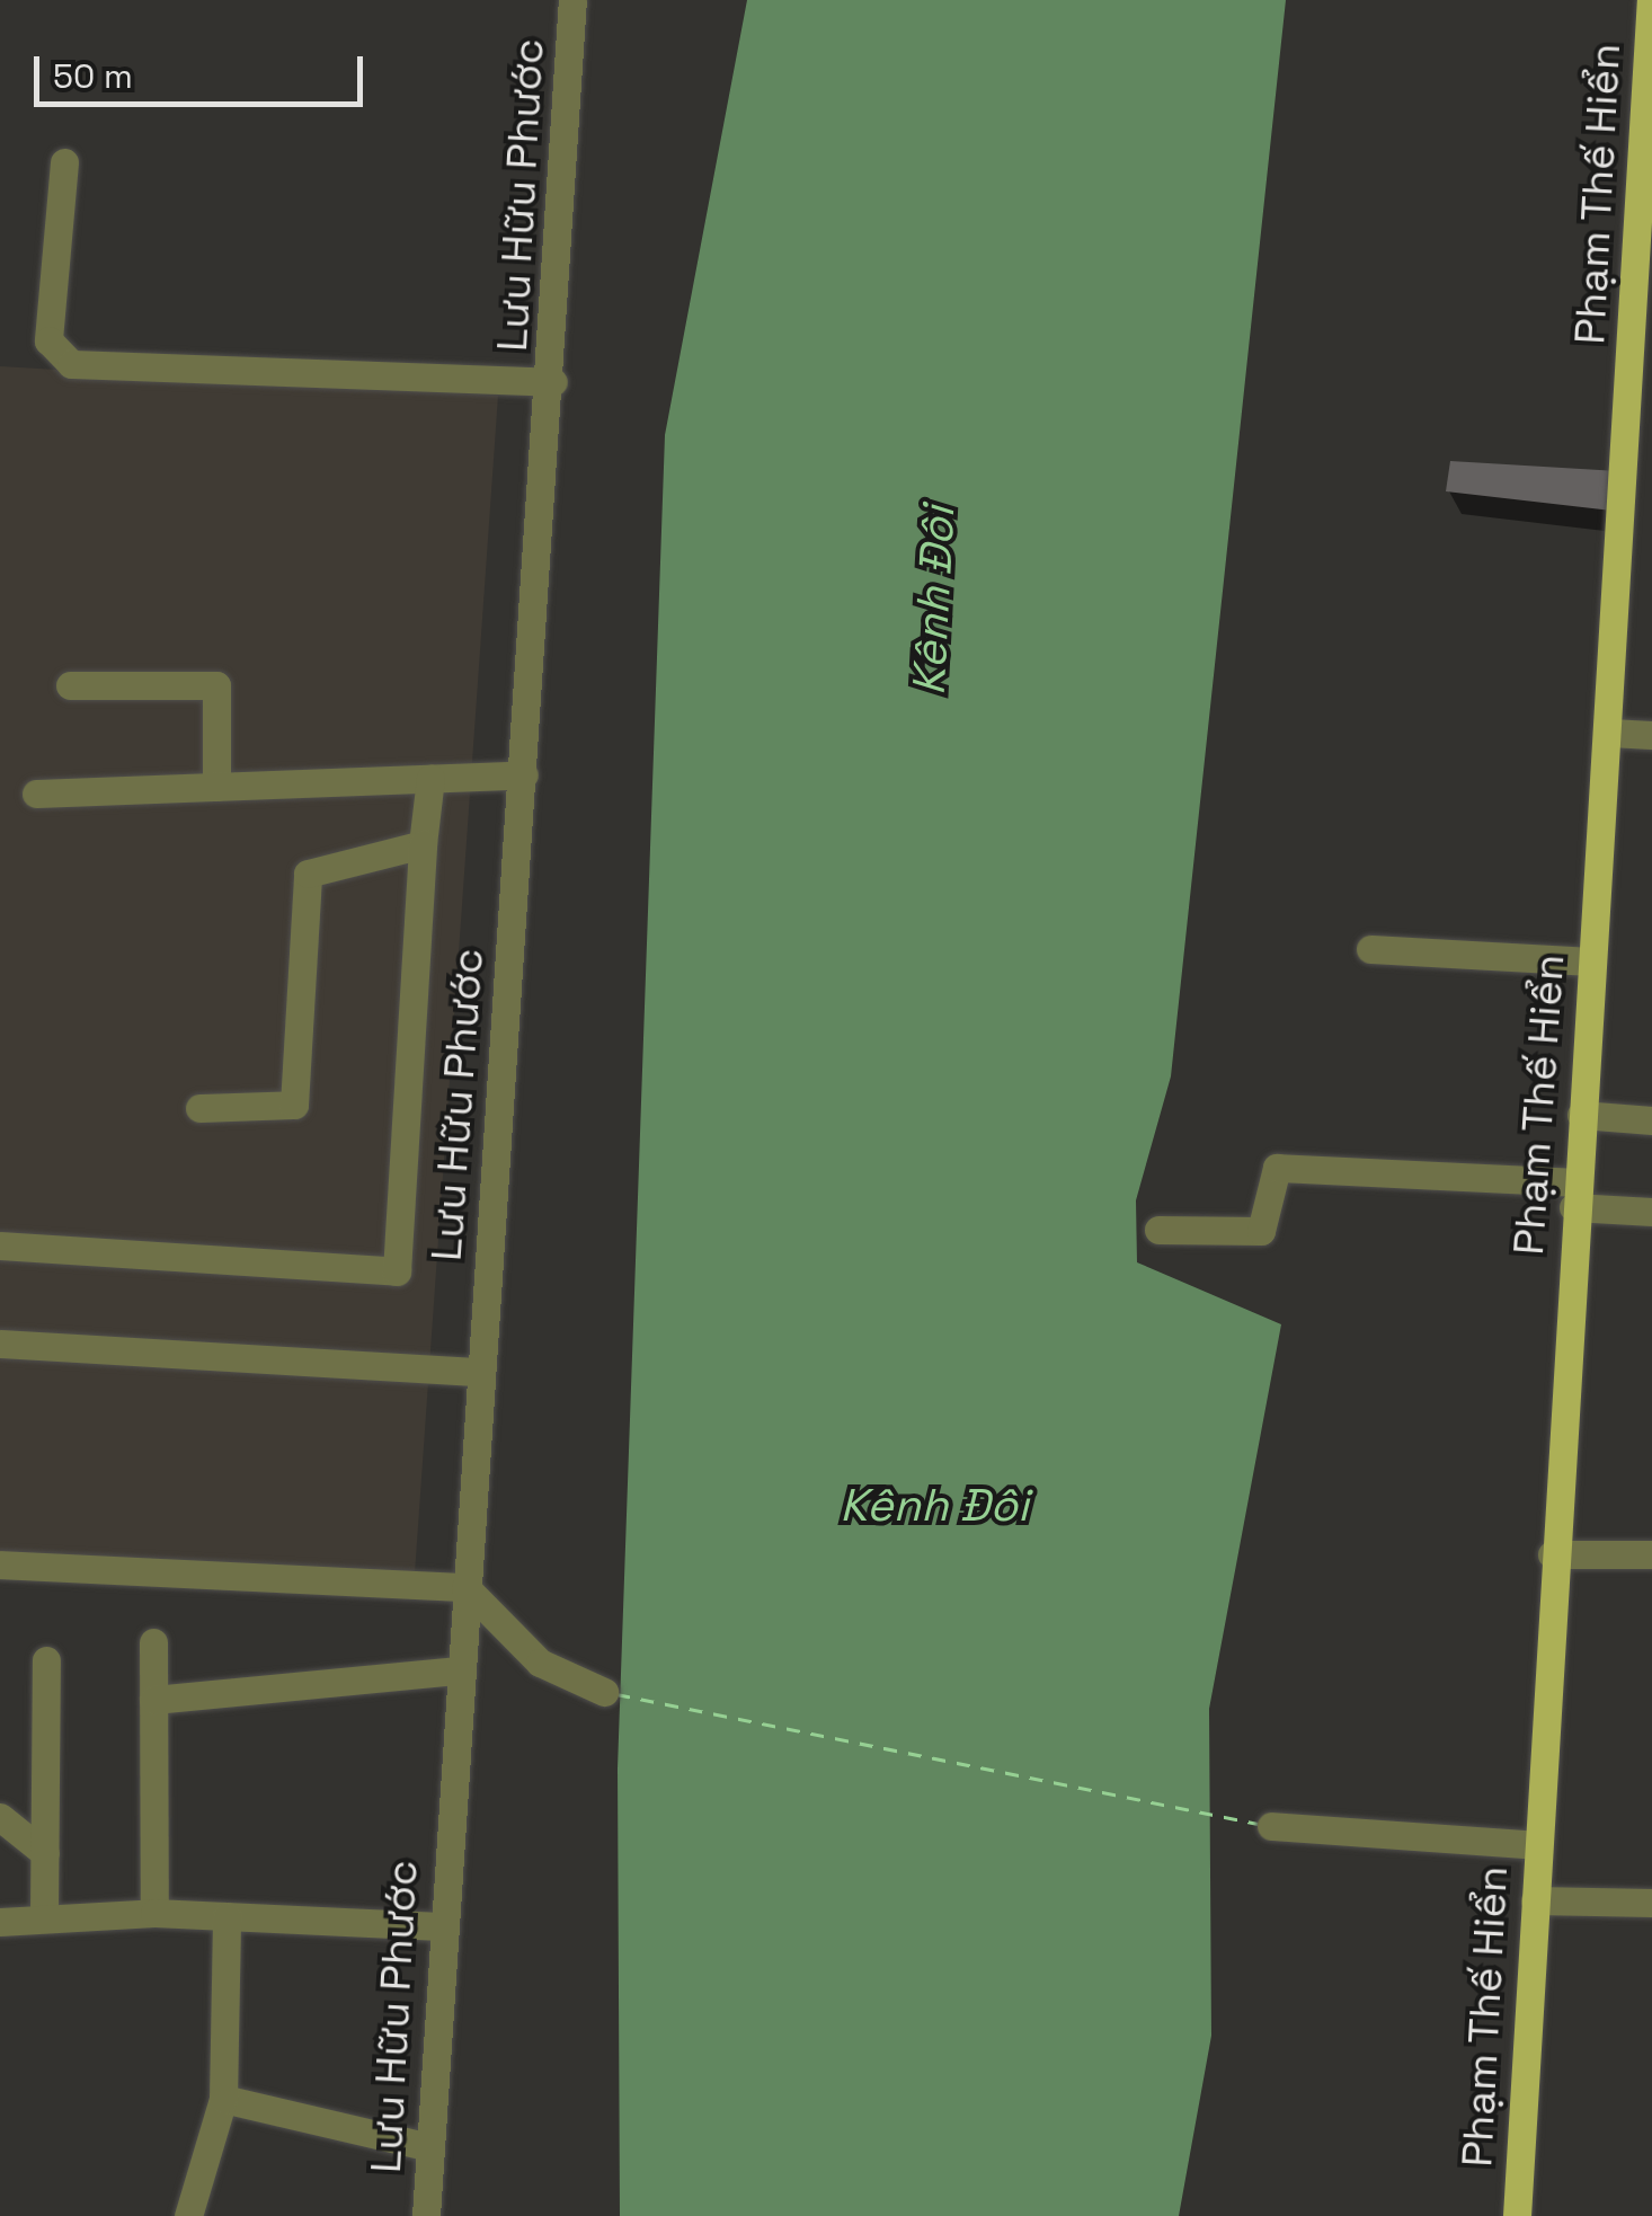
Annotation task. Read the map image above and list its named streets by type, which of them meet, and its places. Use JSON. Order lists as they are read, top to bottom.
{
  "streets": {
    "main road": ["Phạm Thế Hiển"],
    "street": ["Lưu Hữu Phước"]
  },
  "water": ["Kênh Đôi"],
  "scale_bar": "50 m"
}
